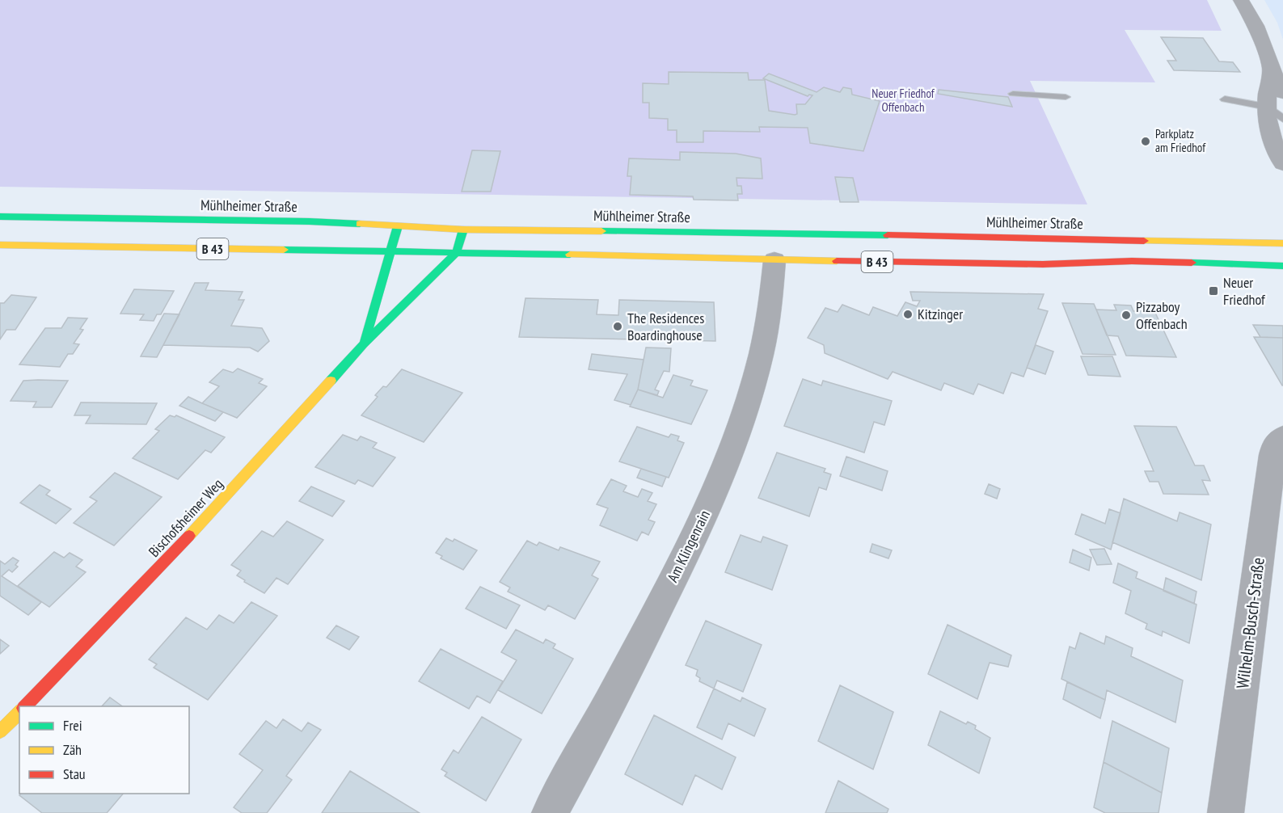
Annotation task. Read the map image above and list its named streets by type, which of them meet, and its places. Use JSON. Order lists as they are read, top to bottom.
{
  "streets": {
    "main road": ["Mühlheimer Straße", "B 43", "Bischofsheimer Weg"],
    "street": ["Am Klingenrain", "Wilhelm-Busch-Straße"]
  },
  "crossings": [
    ["Mühlheimer Straße", "Bischofsheimer Weg"],
    ["B 43", "Bischofsheimer Weg"],
    ["B 43", "Am Klingenrain"]
  ],
  "parks": ["Neuer Friedhof Offenbach"],
  "places": {
    "other": [
      "Parkplatz am Friedhof",
      "Kitzinger",
      "Pizzaboy Offenbach",
      "The Residences Boardinghouse"
    ],
    "transit": ["Neuer Friedhof"]
  },
  "legend": ["Frei", "Zäh", "Stau"]
}
